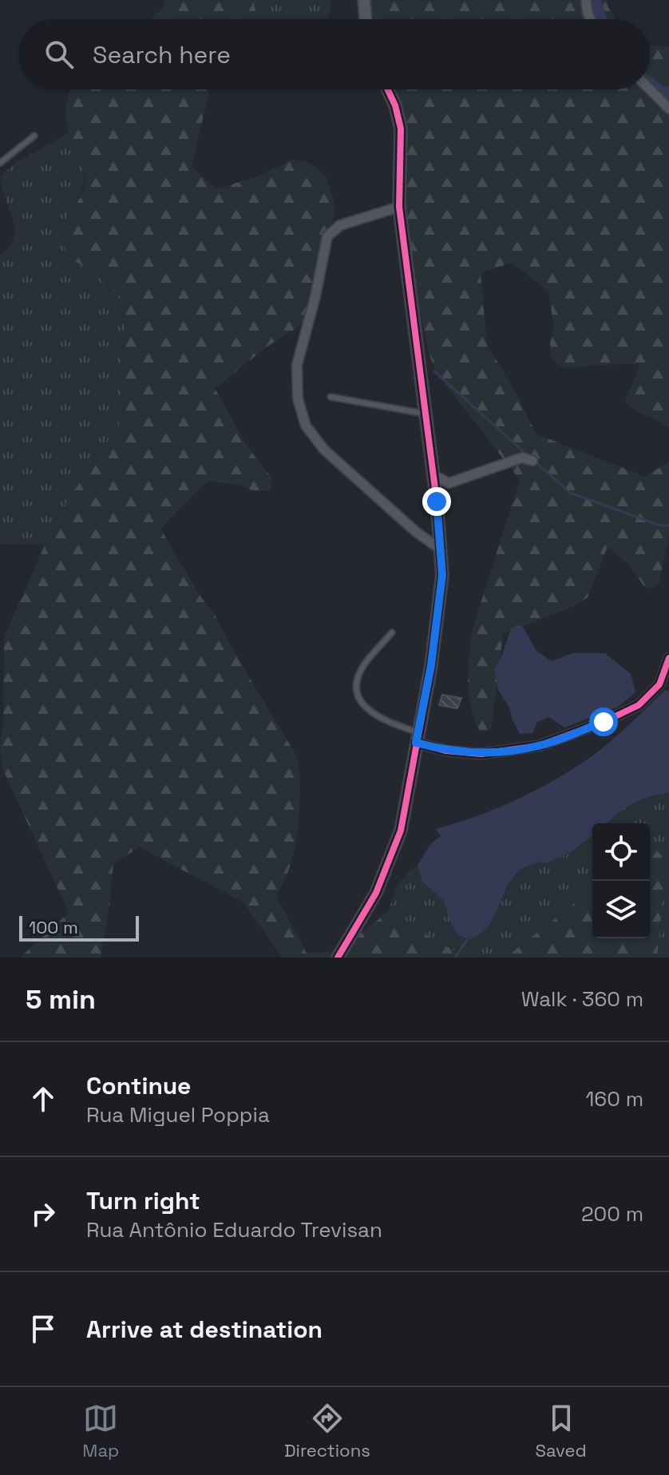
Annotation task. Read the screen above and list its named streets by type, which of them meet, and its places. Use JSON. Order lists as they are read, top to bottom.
{
  "scale_bar": "100 m",
  "page": {
    "search": "Search here",
    "scale": "100 m",
    "heading": ["5 min", "Walk · 360 m"],
    "list": [
      ["Continue", "Rua Miguel Poppia", "160 m"],
      ["Turn right", "Rua Antônio Eduardo Trevisan", "200 m"],
      "Arrive at destination"
    ],
    "nav": ["Map", "Directions", "Saved"]
  }
}
